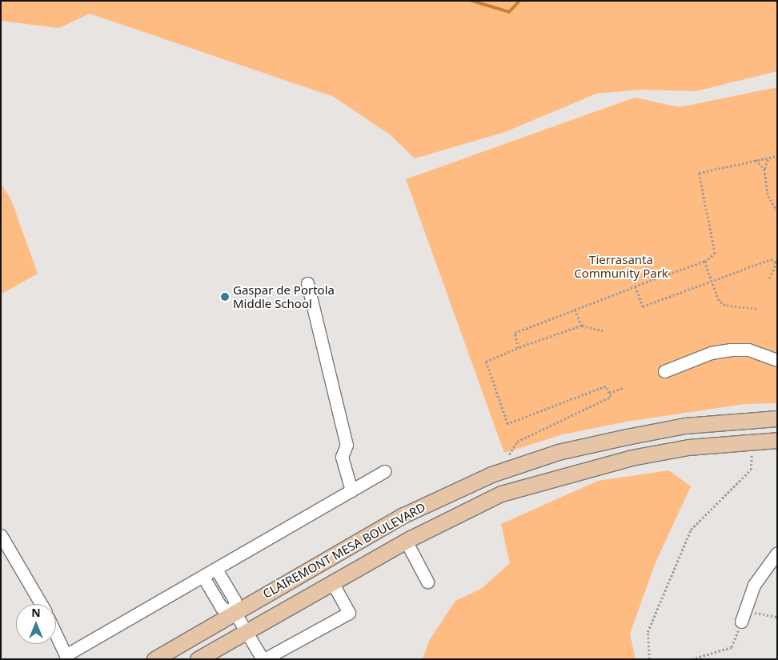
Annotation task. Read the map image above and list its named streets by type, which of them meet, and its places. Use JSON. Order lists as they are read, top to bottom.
{
  "streets": {
    "main road": ["CLAIREMONT MESA BOULEVARD"]
  },
  "parks": ["Tierrasanta Community Park"],
  "places": ["Gaspar de Portola Middle School"],
  "north": "top"
}
